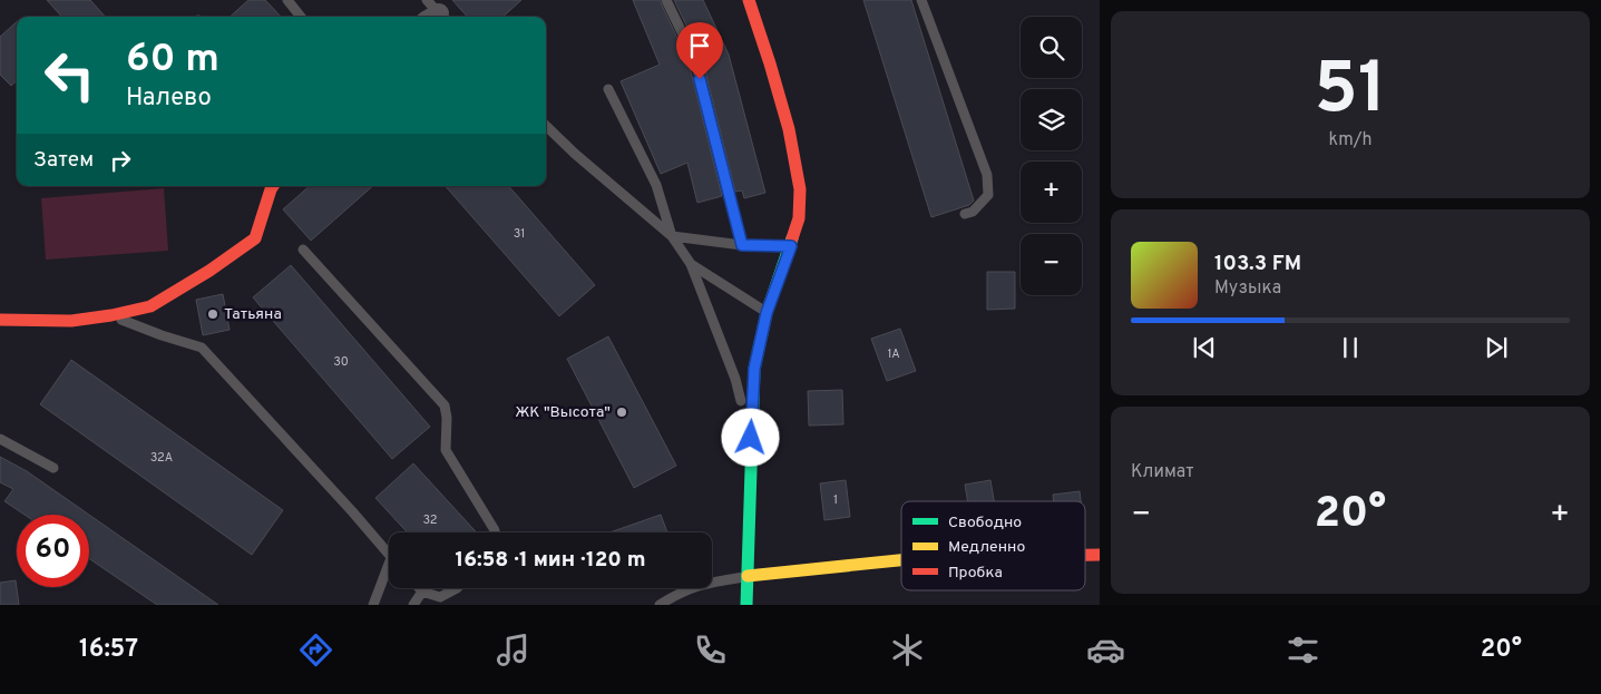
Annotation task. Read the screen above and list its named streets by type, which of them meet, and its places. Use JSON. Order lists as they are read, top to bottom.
{
  "places": ["Татьяна", "ЖК \"Высота\""],
  "house_numbers": [
    "31",
    "1А",
    "30",
    "32А",
    "1",
    "32"
  ],
  "legend": ["Свободно", "Медленно", "Пробка"],
  "page": {
    "tile": [
      ["51", "km/h"],
      "Климат"
    ],
    "map_buttons": ["+", "−"],
    "turn": ["60 m", "Налево"],
    "then": "Затем",
    "song": ["103.3 FM", "Музыка"],
    "heat": ["−", "20°", "+"],
    "limit": "60",
    "trip": "16:58 · 1 мин · 120 m",
    "tabs": ["16:57", "20°"]
  }
}
